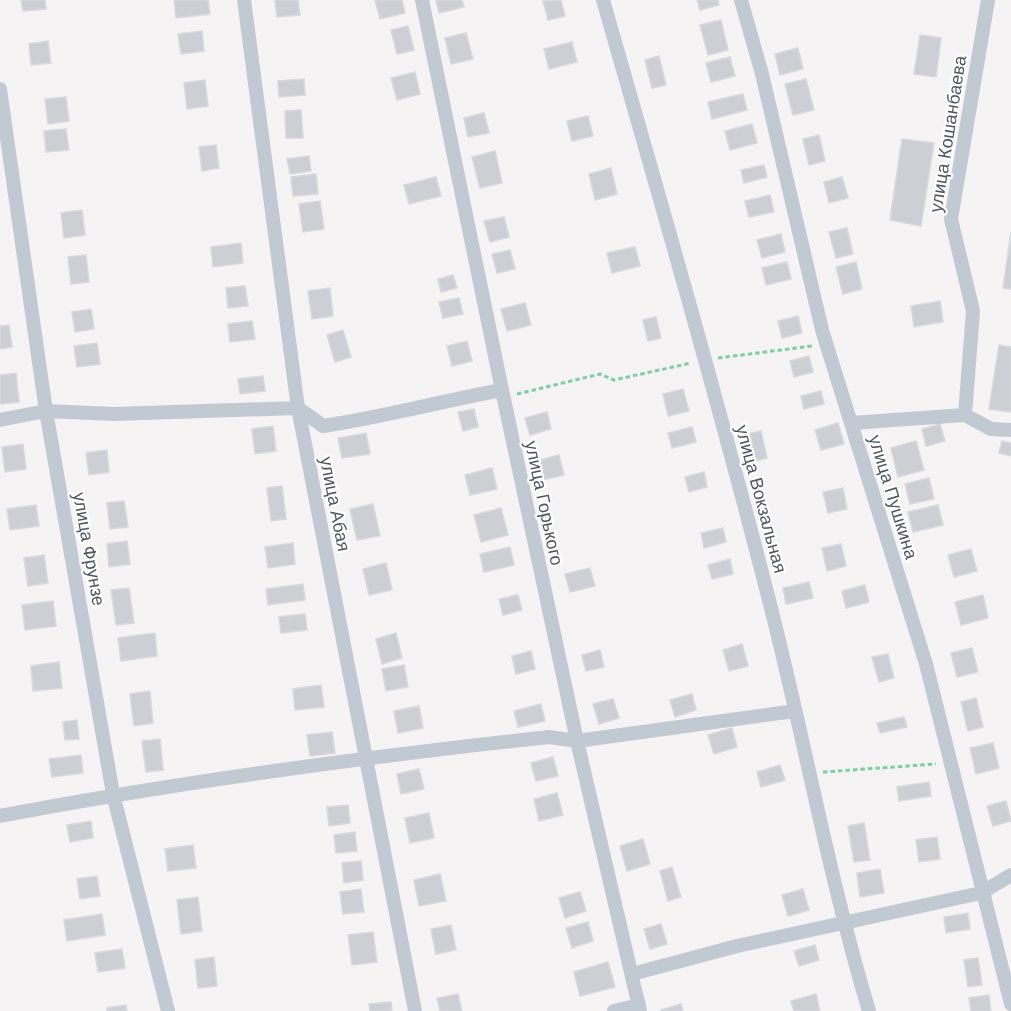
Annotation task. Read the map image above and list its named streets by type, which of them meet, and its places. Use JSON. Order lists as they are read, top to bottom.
{
  "streets": {
    "street": [
      "улица Кошанбаева",
      "улица Пушкина",
      "улица Вокзальная",
      "улица Горького",
      "улица Абая",
      "улица Фрунзе"
    ]
  }
}
